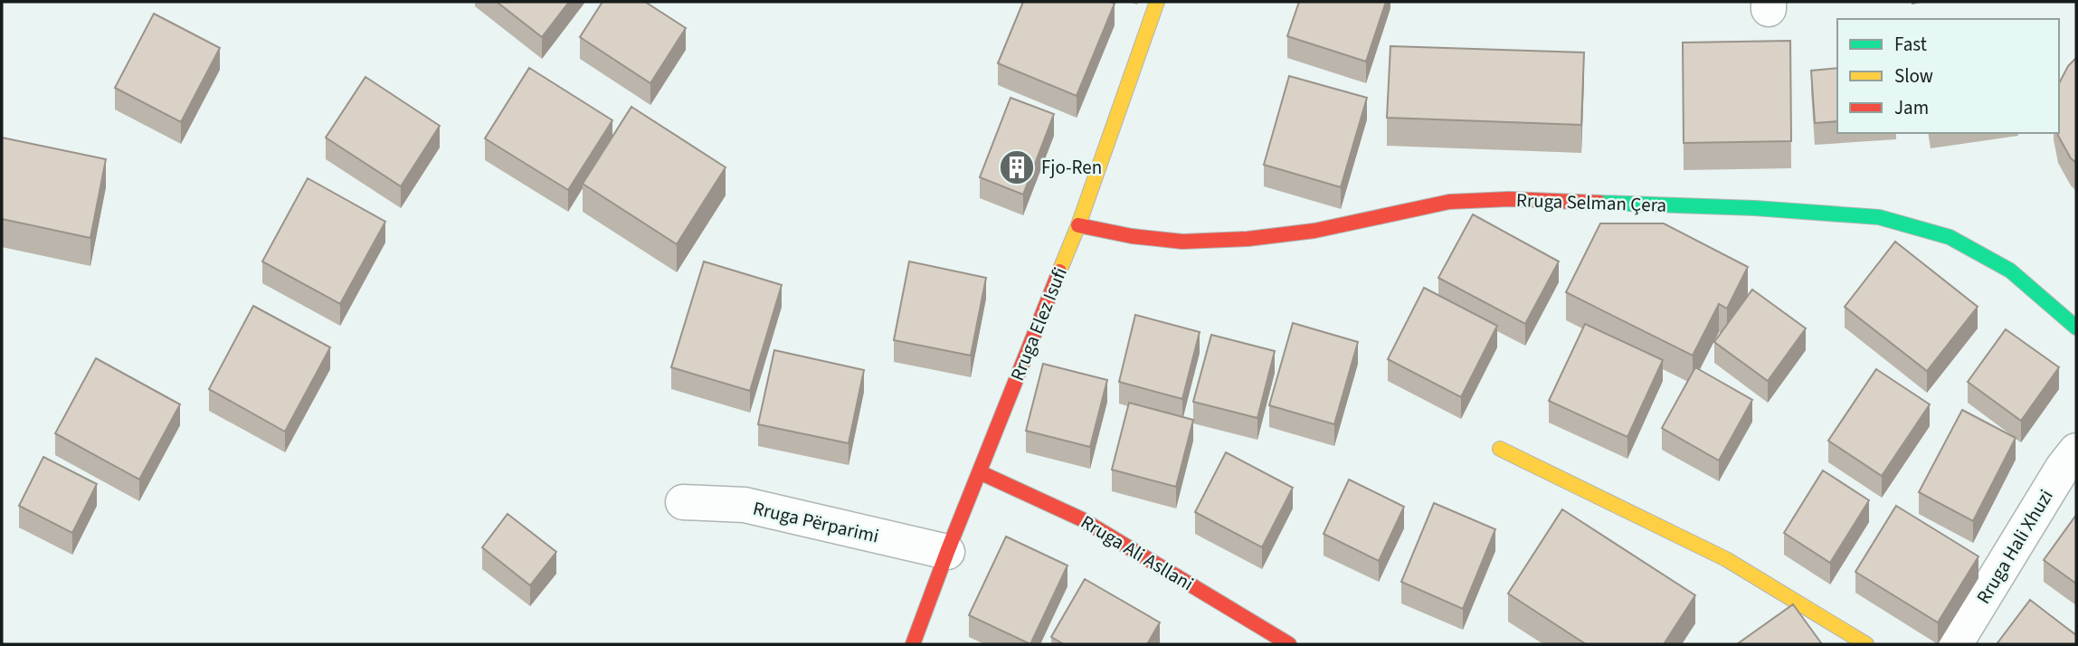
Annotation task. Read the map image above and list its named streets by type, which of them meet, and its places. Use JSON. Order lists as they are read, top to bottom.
{
  "streets": {
    "street": [
      "Rruga Selman Çera",
      "Rruga Elez Isufi",
      "Rruga Përparimi",
      "Rruga Hali Xhuzi",
      "Rruga Ali Asllani"
    ]
  },
  "crossings": [
    ["Rruga Selman Çera", "Rruga Elez Isufi"],
    ["Rruga Elez Isufi", "Rruga Përparimi"],
    ["Rruga Elez Isufi", "Rruga Ali Asllani"]
  ],
  "places": {
    "building": ["Fjo-Ren"]
  },
  "legend": ["Fast", "Slow", "Jam"]
}
